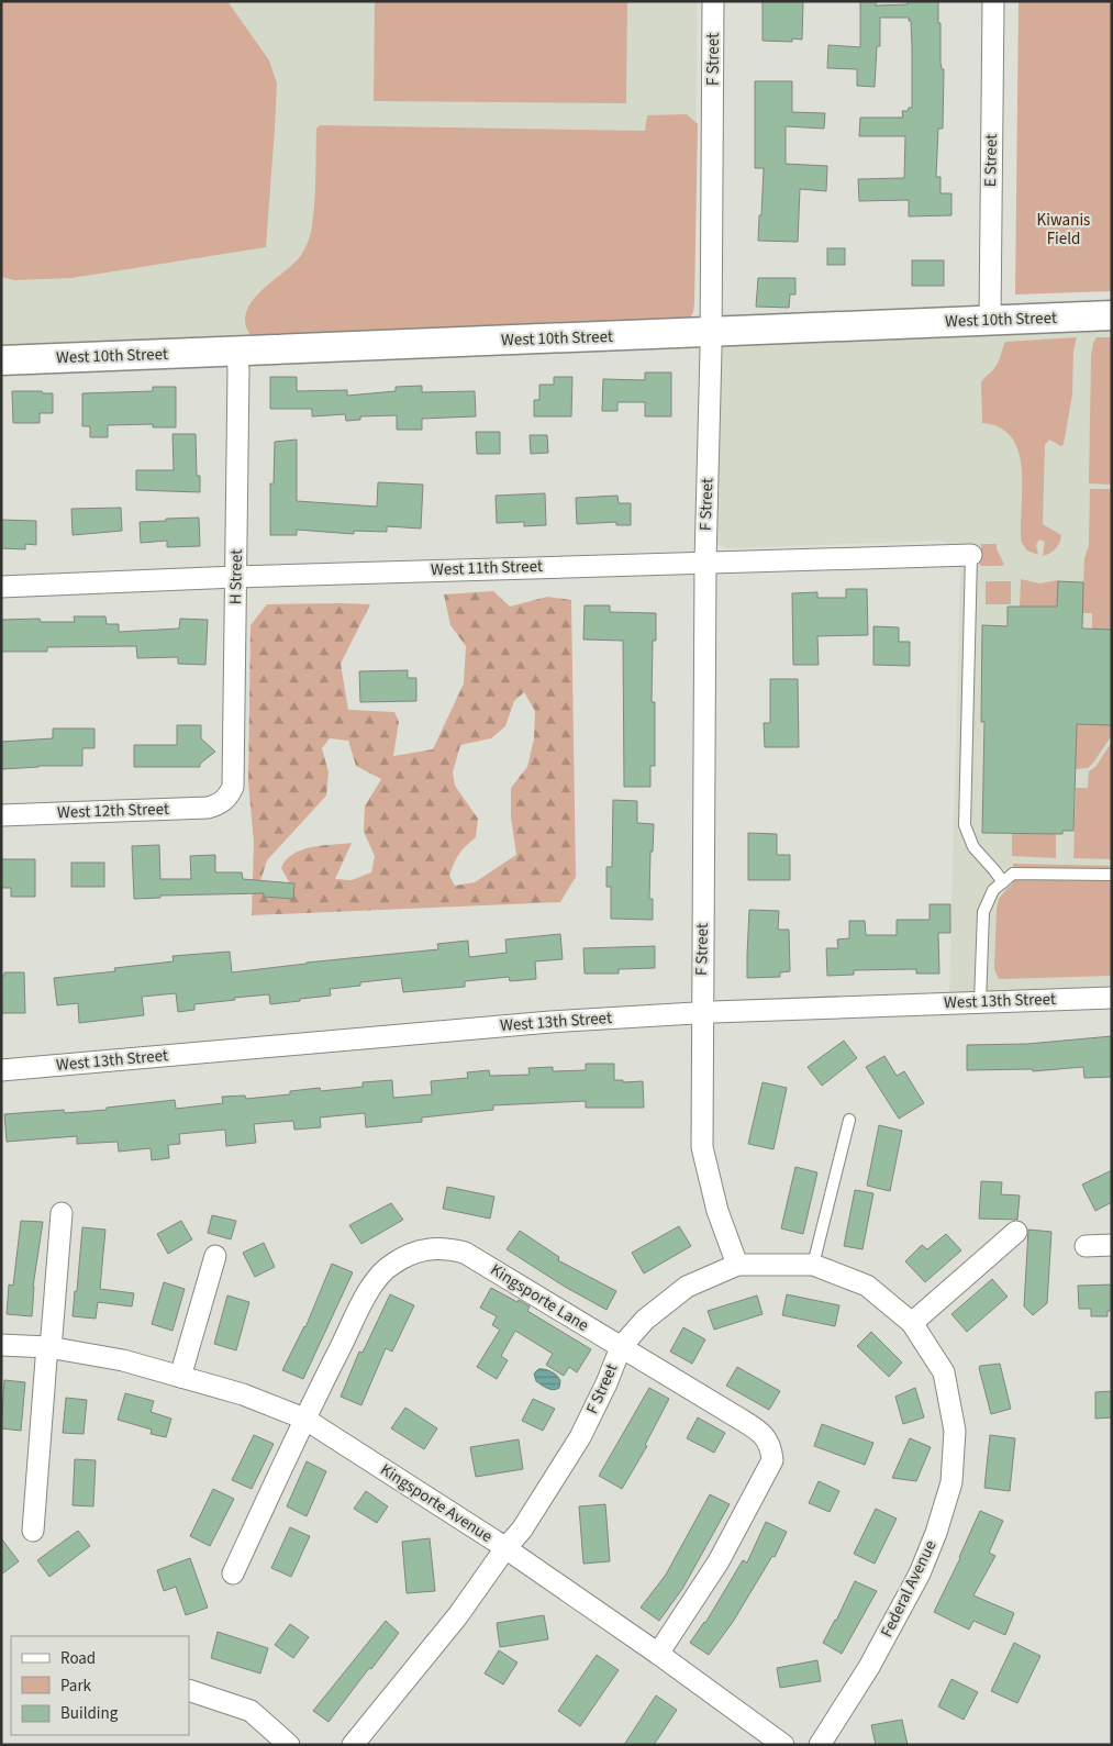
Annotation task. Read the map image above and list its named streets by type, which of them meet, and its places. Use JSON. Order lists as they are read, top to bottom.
{
  "streets": {
    "street": [
      "F Street",
      "E Street",
      "West 10th Street",
      "West 11th Street",
      "H Street",
      "West 12th Street",
      "West 13th Street",
      "Kingsporte Lane",
      "Kingsporte Avenue",
      "Federal Avenue"
    ]
  },
  "crossings": [
    ["F Street", "West 10th Street"],
    ["F Street", "West 11th Street"],
    ["F Street", "West 13th Street"],
    ["F Street", "Kingsporte Lane"],
    ["F Street", "Kingsporte Avenue"],
    ["F Street", "Federal Avenue"],
    ["E Street", "West 10th Street"],
    ["West 10th Street", "H Street"],
    ["West 11th Street", "H Street"],
    ["H Street", "West 12th Street"],
    ["Kingsporte Lane", "Kingsporte Avenue"]
  ],
  "parks": ["Kiwanis Field"],
  "legend": ["Road", "Park", "Building"]
}
